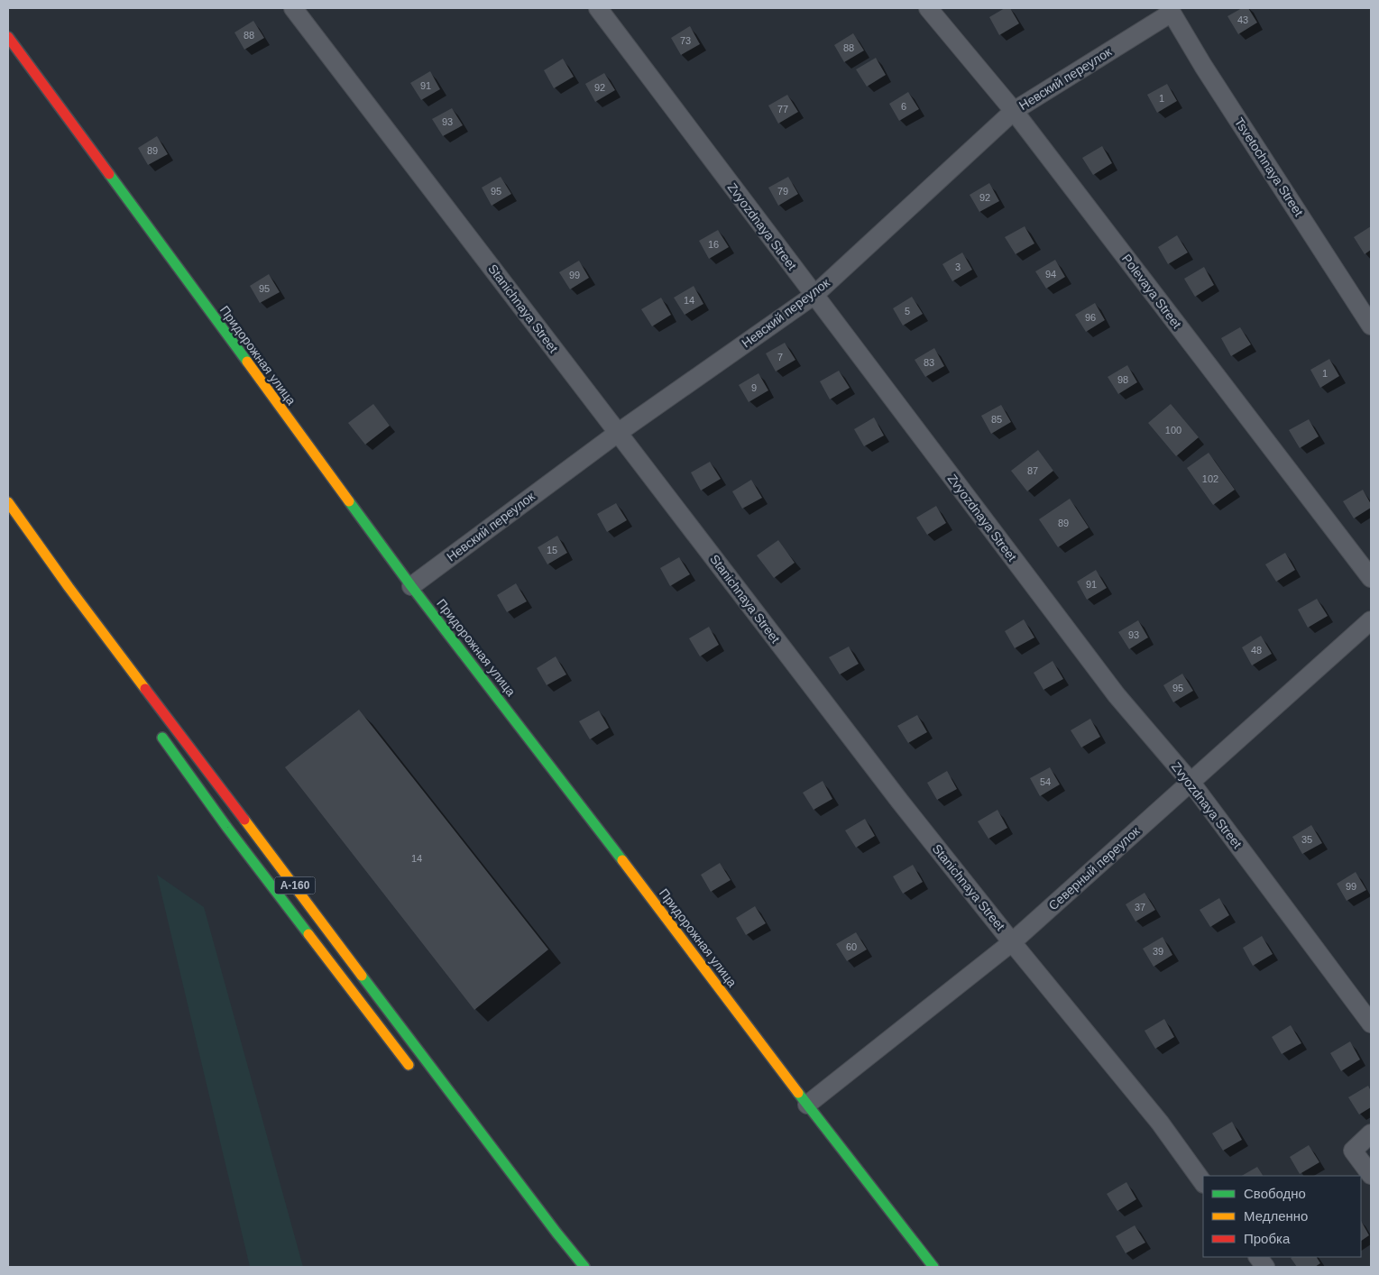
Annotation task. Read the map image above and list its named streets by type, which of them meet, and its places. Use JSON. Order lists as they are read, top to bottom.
{
  "streets": {
    "main road": ["Придорожная улица", "А-160"],
    "street": [
      "Невский переулок",
      "Tsvetochnaya Street",
      "Zvyozdnaya Street",
      "Polevaya Street",
      "Stanichnaya Street",
      "Северный переулок"
    ]
  },
  "crossings": [
    ["Невский переулок", "Tsvetochnaya Street"],
    ["Невский переулок", "Zvyozdnaya Street"],
    ["Невский переулок", "Polevaya Street"],
    ["Невский переулок", "Stanichnaya Street"],
    ["Невский переулок", "Придорожная улица"],
    ["Zvyozdnaya Street", "Северный переулок"],
    ["Stanichnaya Street", "Северный переулок"],
    ["Придорожная улица", "Северный переулок"]
  ],
  "house_numbers": [
    "43",
    "88",
    "73",
    "88",
    "91",
    "92",
    "1",
    "6",
    "77",
    "93",
    "89",
    "95",
    "79",
    "92",
    "16",
    "3",
    "94",
    "99",
    "95",
    "14",
    "5",
    "96",
    "7",
    "83",
    "1",
    "98",
    "9",
    "85",
    "100",
    "87",
    "102",
    "89",
    "15",
    "91",
    "93",
    "48",
    "95",
    "54",
    "35",
    "14",
    "99",
    "37",
    "60",
    "39"
  ],
  "legend": ["Свободно", "Медленно", "Пробка"]
}
